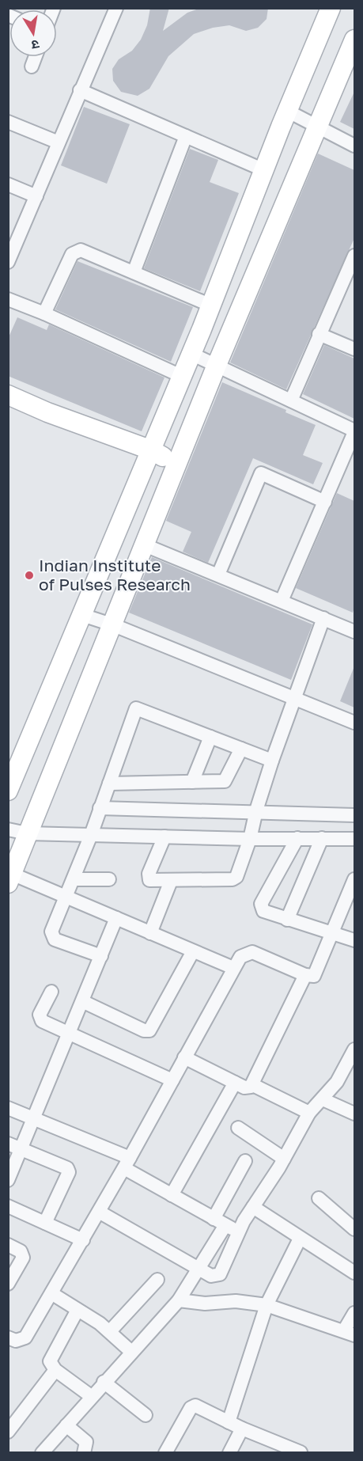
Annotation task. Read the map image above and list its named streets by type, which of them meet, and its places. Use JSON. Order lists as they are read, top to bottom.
{
  "places": ["Indian Institute of Pulses Research"],
  "north": "bottom"
}
